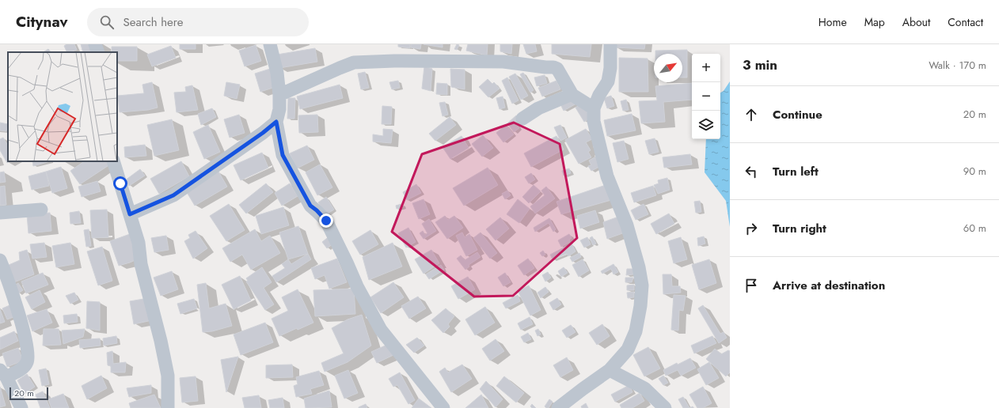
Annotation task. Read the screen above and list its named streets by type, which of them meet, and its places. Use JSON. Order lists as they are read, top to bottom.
{
  "scale_bar": "20 m",
  "north": "top right",
  "page": {
    "header": "Citynav",
    "search": "Search here",
    "nav": [
      "Home",
      "Map",
      "About",
      "Contact"
    ],
    "heading": ["3 min", "Walk · 170 m"],
    "map_buttons": ["+", "−"],
    "list": [
      ["Continue", "20 m"],
      ["Turn left", "90 m"],
      ["Turn right", "60 m"],
      "Arrive at destination"
    ],
    "scale": "20 m"
  }
}
